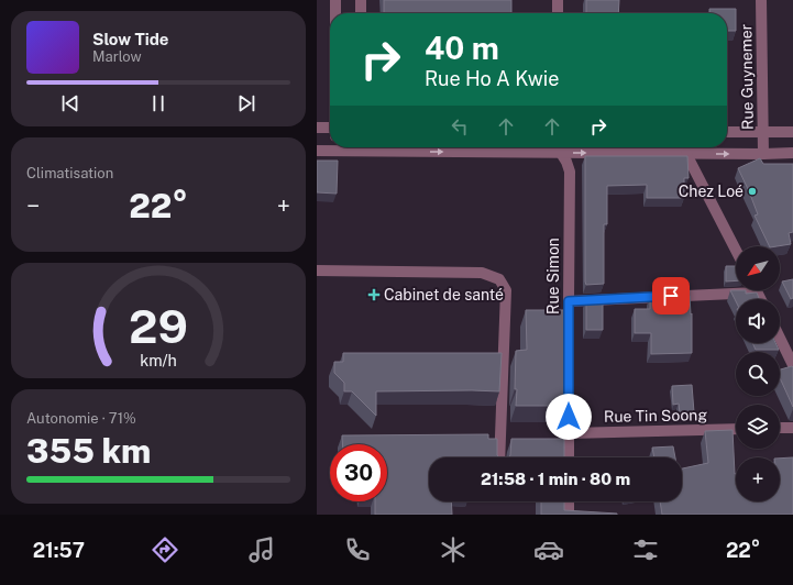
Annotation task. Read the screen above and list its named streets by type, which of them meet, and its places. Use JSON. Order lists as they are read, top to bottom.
{
  "streets": {
    "street": ["Rue Guynemer", "Rue Simon", "Rue Tin Soong"]
  },
  "crossings": [
    ["Rue Simon", "Rue Tin Soong"]
  ],
  "places": {
    "other": ["Chez Loé"],
    "health": ["Cabinet de santé"]
  },
  "north": "bottom left",
  "page": {
    "turn": ["40 m", "Rue Ho A Kwie"],
    "song": ["Slow Tide", "Marlow"],
    "tile": [
      "Climatisation",
      ["Autonomie · 71%", "355 km"]
    ],
    "heat": ["−", "22°", "+"],
    "map_buttons": "+",
    "limit": "30",
    "trip": "21:58 · 1 min · 80 m",
    "tabs": ["21:57", "22°"],
    "gauge": ["29", "km/h"]
  }
}
